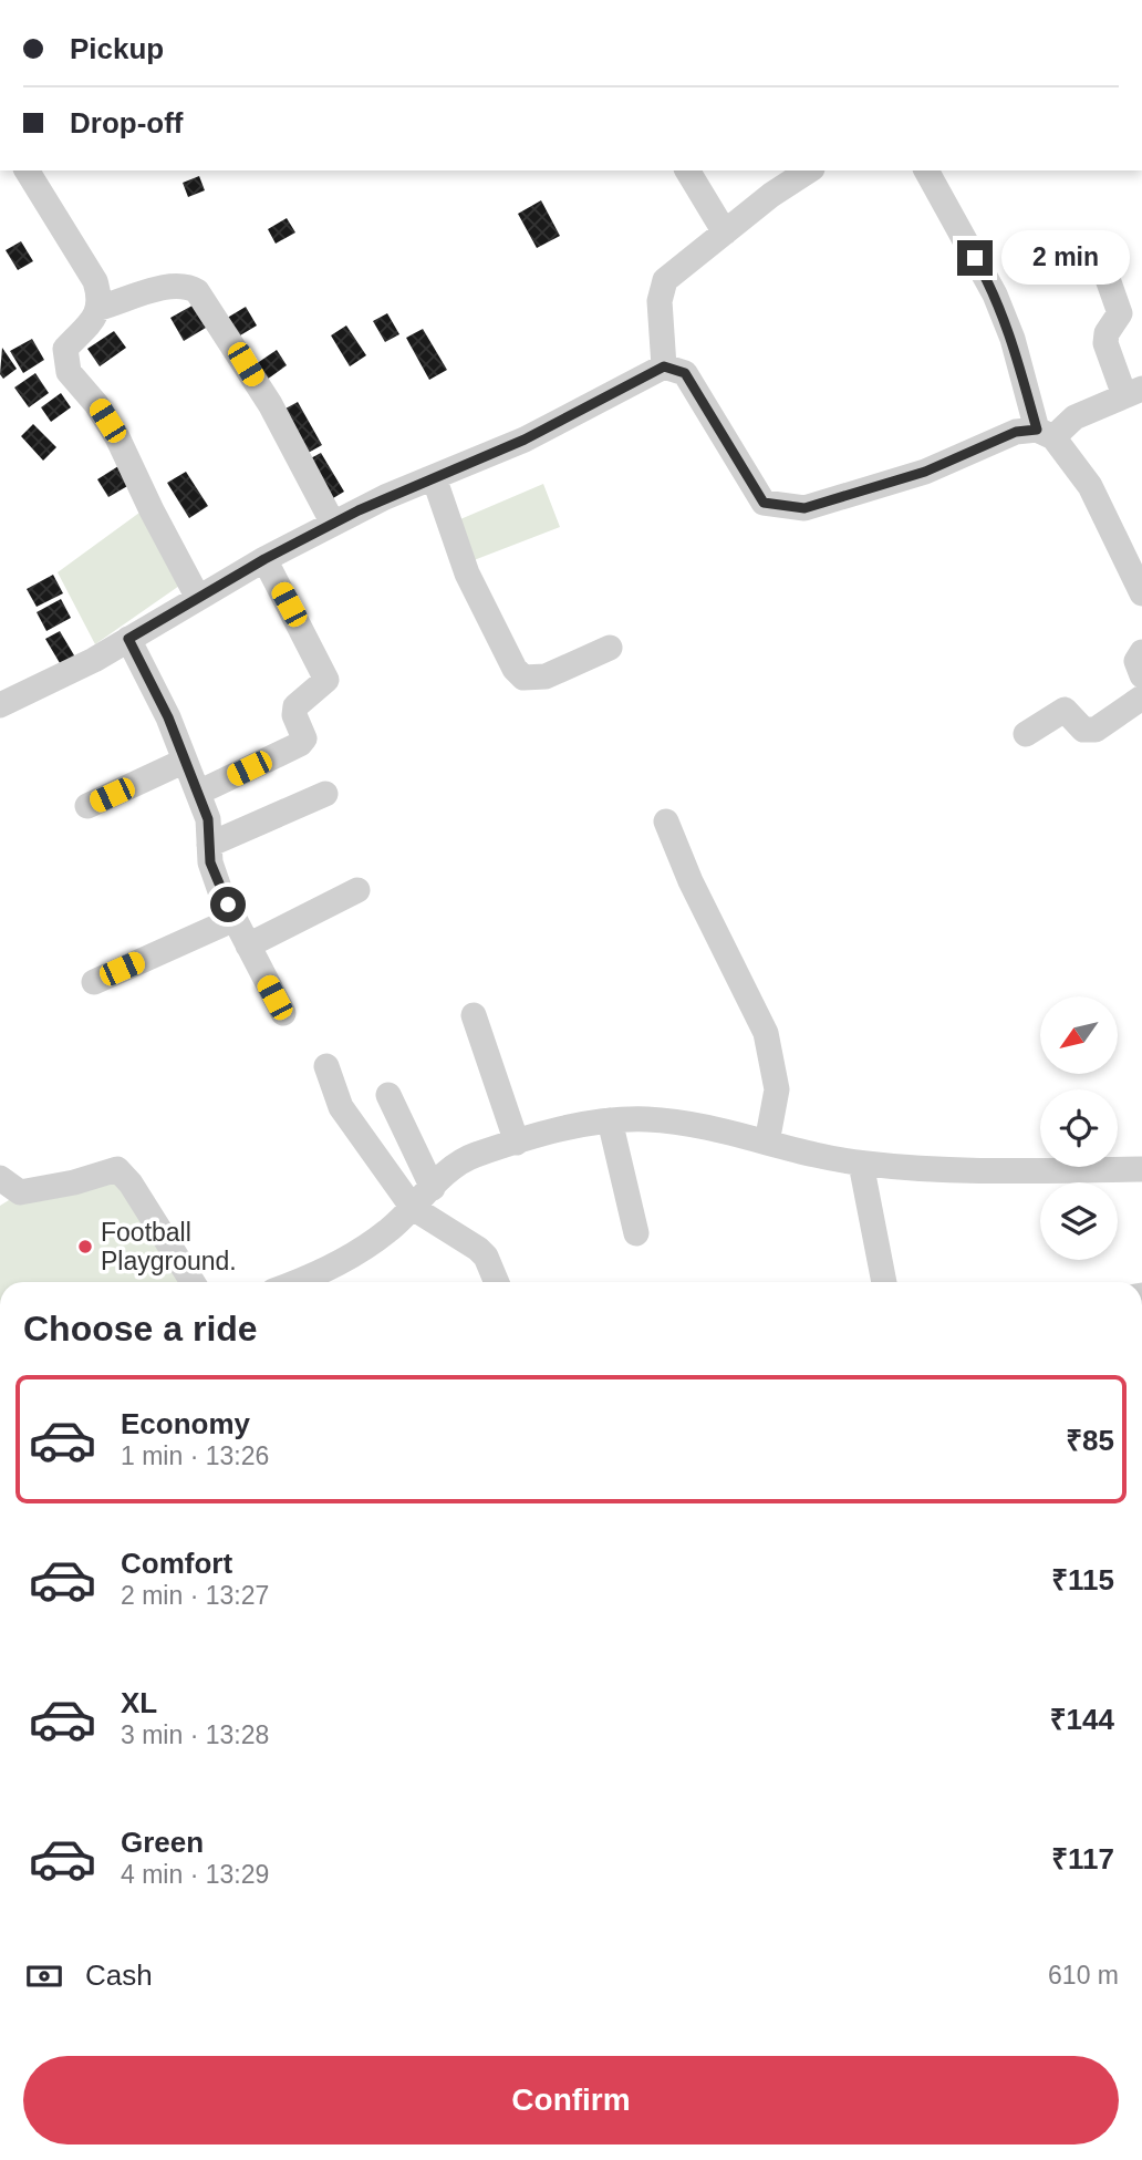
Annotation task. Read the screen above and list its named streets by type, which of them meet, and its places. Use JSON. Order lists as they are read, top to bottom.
{
  "places": ["Football Playground."],
  "north": "bottom left",
  "page": {
    "banner": ["Pickup", "Drop-off"],
    "bubble": "2 min",
    "heading": "Choose a ride",
    "list": [
      {
        "name": "Economy",
        "note": "1 min · 13:26",
        "value": "₹85"
      },
      {
        "name": "Comfort",
        "note": "2 min · 13:27",
        "value": "₹115"
      },
      {
        "name": "XL",
        "note": "3 min · 13:28",
        "value": "₹144"
      },
      {
        "name": "Green",
        "note": "4 min · 13:29",
        "value": "₹117"
      }
    ],
    "pay": ["Cash", "610 m"],
    "buttons": "Confirm"
  }
}
